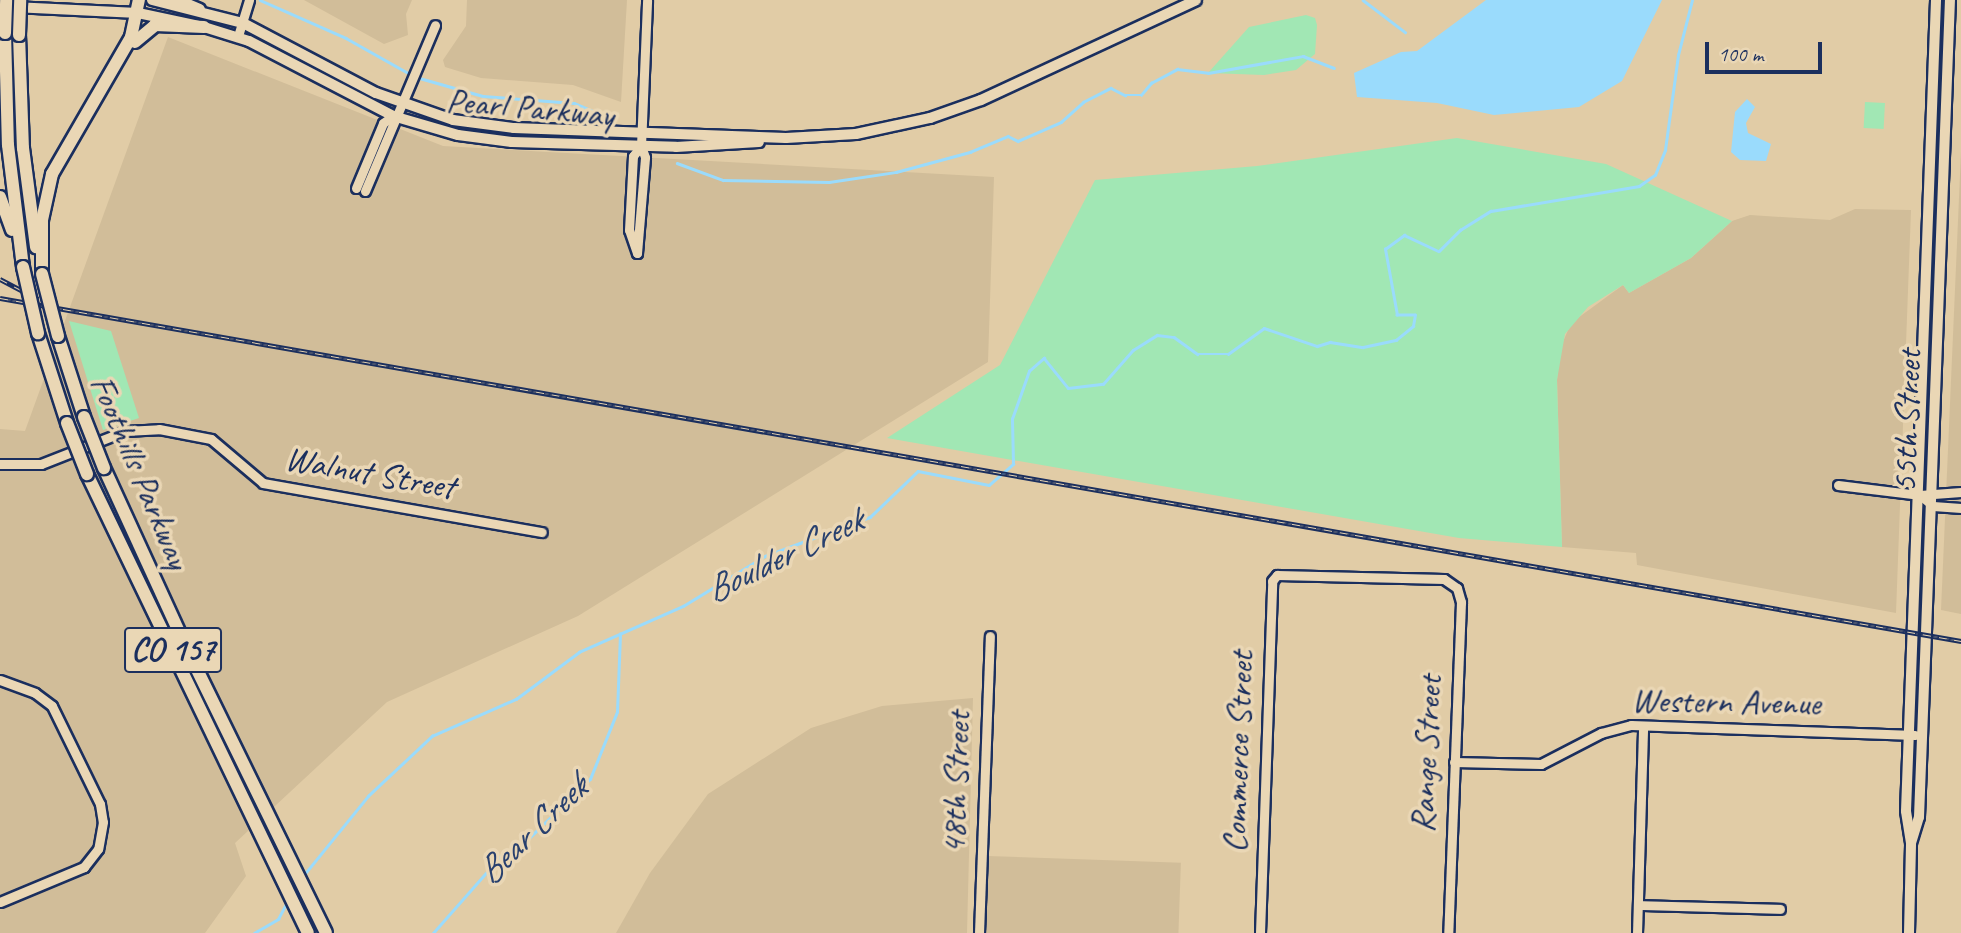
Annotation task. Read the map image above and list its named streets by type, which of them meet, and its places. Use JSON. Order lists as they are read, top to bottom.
{
  "streets": {
    "highway": ["Foothills Parkway", "CO 157"],
    "main road": ["Pearl Parkway", "55th Street"],
    "street": [
      "Walnut Street",
      "Western Avenue",
      "Commerce Street",
      "Range Street",
      "48th Street"
    ]
  },
  "crossings": [
    ["55th Street", "Western Avenue"],
    ["Western Avenue", "Range Street"],
    ["Commerce Street", "Range Street"]
  ],
  "water": ["Boulder Creek", "Bear Creek"],
  "scale_bar": "100 m"
}
